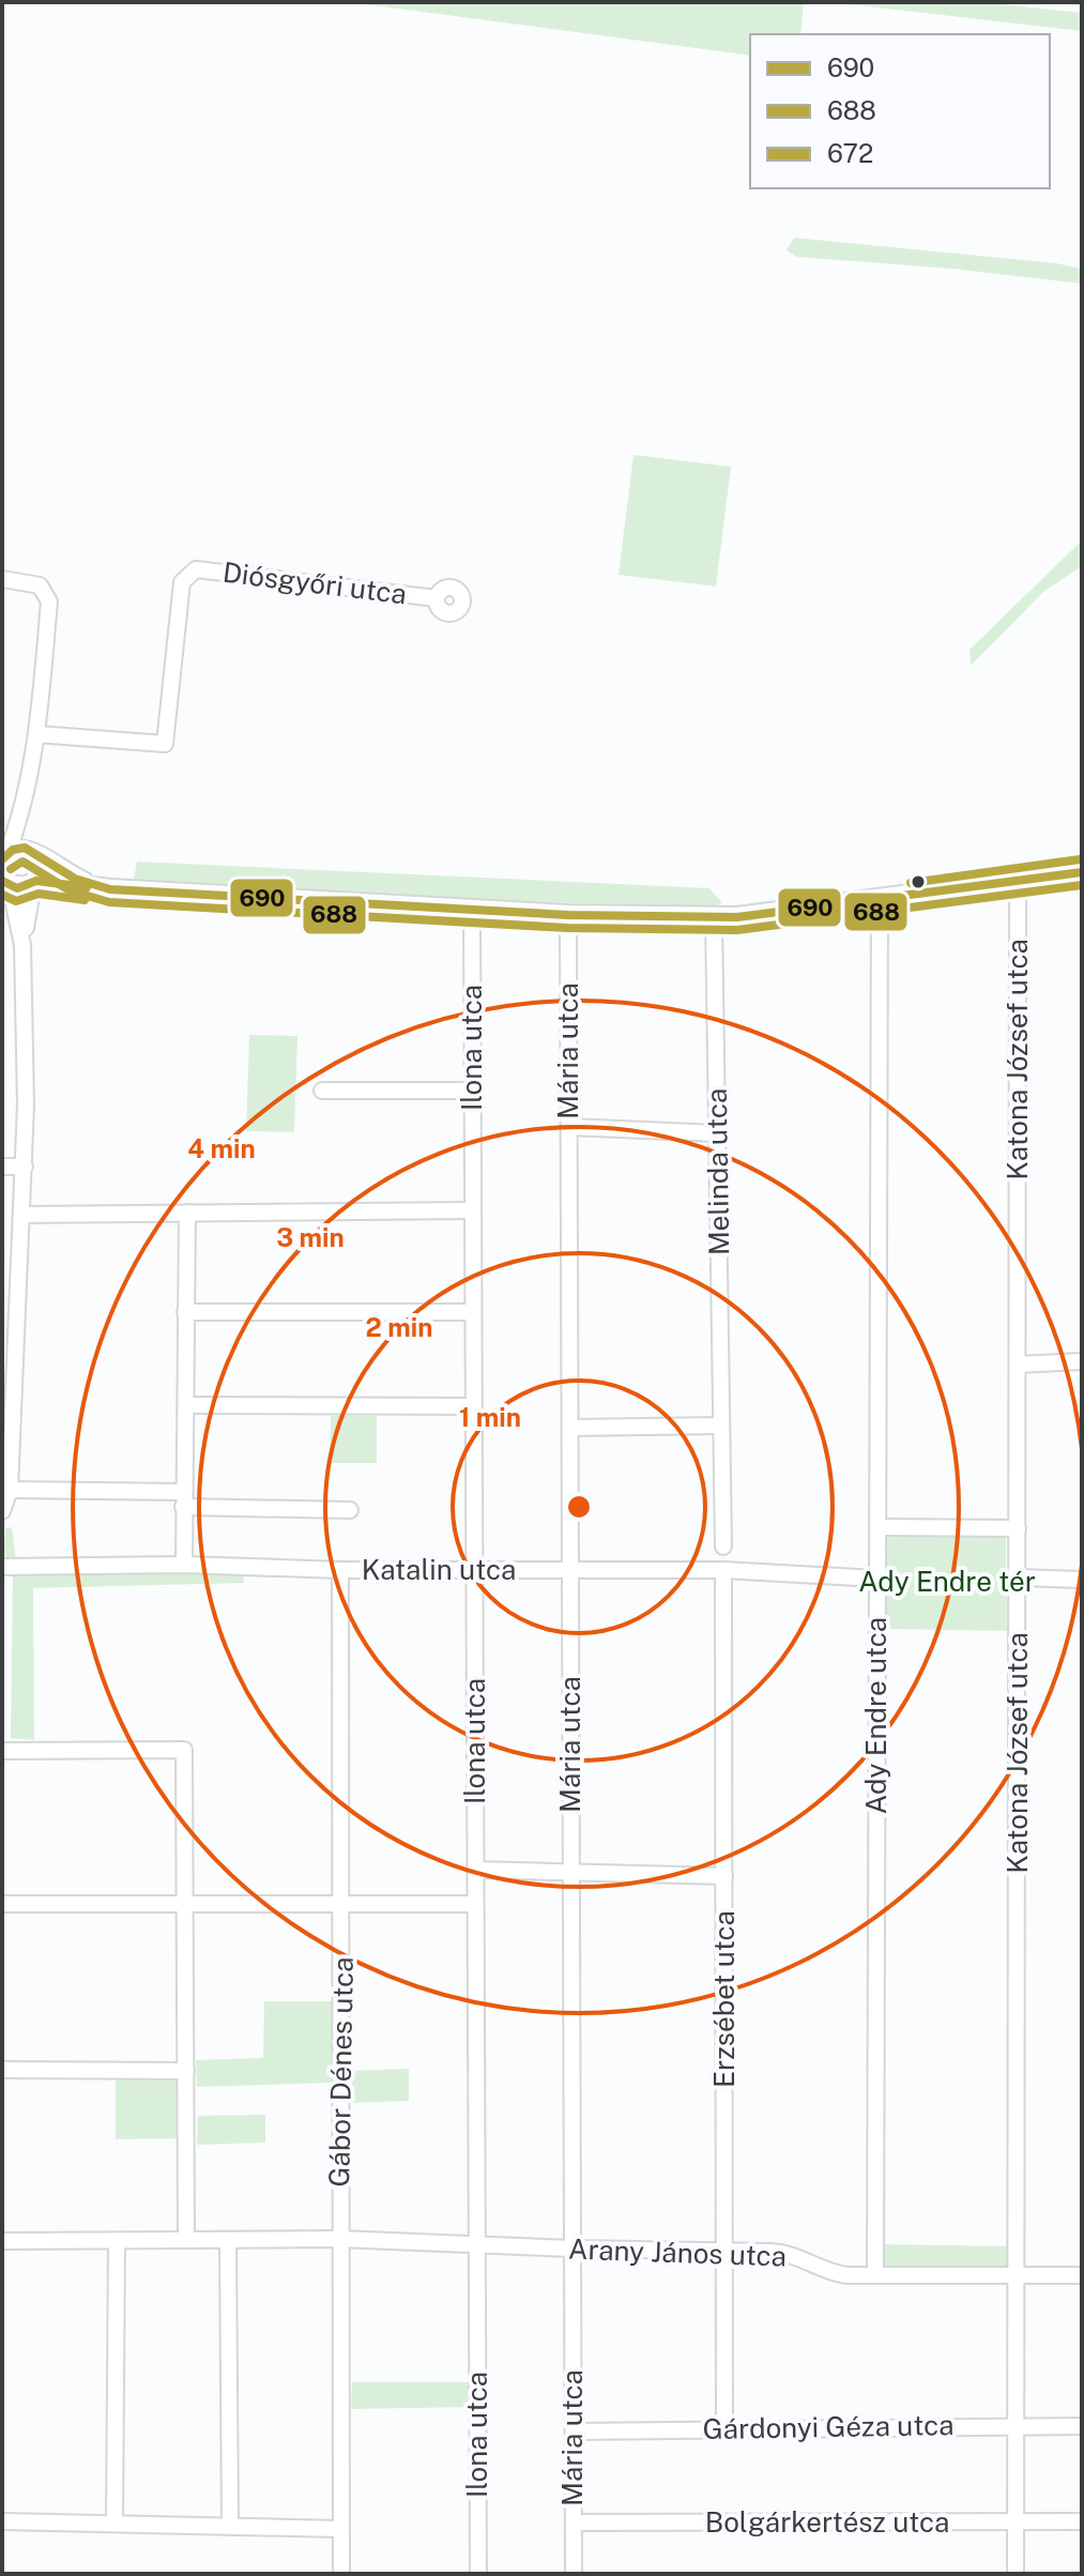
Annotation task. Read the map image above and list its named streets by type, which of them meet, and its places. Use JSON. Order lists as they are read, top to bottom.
{
  "streets": {
    "street": [
      "Diósgyőri utca",
      "Ilona utca",
      "Mária utca",
      "Katona József utca",
      "Melinda utca",
      "Katalin utca",
      "Ady Endre utca",
      "Erzsébet utca",
      "Gábor Dénes utca",
      "Arany János utca",
      "Gárdonyi Géza utca",
      "Bolgárkertész utca"
    ]
  },
  "crossings": [
    ["Ilona utca", "Katalin utca"],
    ["Ilona utca", "Arany János utca"],
    ["Mária utca", "Katalin utca"],
    ["Mária utca", "Arany János utca"],
    ["Mária utca", "Gárdonyi Géza utca"],
    ["Mária utca", "Bolgárkertész utca"],
    ["Katona József utca", "Arany János utca"],
    ["Katona József utca", "Gárdonyi Géza utca"],
    ["Katona József utca", "Bolgárkertész utca"],
    ["Katalin utca", "Ady Endre utca"],
    ["Katalin utca", "Erzsébet utca"],
    ["Katalin utca", "Gábor Dénes utca"],
    ["Ady Endre utca", "Arany János utca"],
    ["Erzsébet utca", "Arany János utca"],
    ["Erzsébet utca", "Gárdonyi Géza utca"],
    ["Gábor Dénes utca", "Arany János utca"]
  ],
  "parks": ["Ady Endre tér"],
  "lines": ["transit line 690", "transit line 672", "transit line 688"],
  "legend": ["690", "688", "672"],
  "rings": [
    "4 min",
    "3 min",
    "2 min",
    "1 min"
  ]
}
